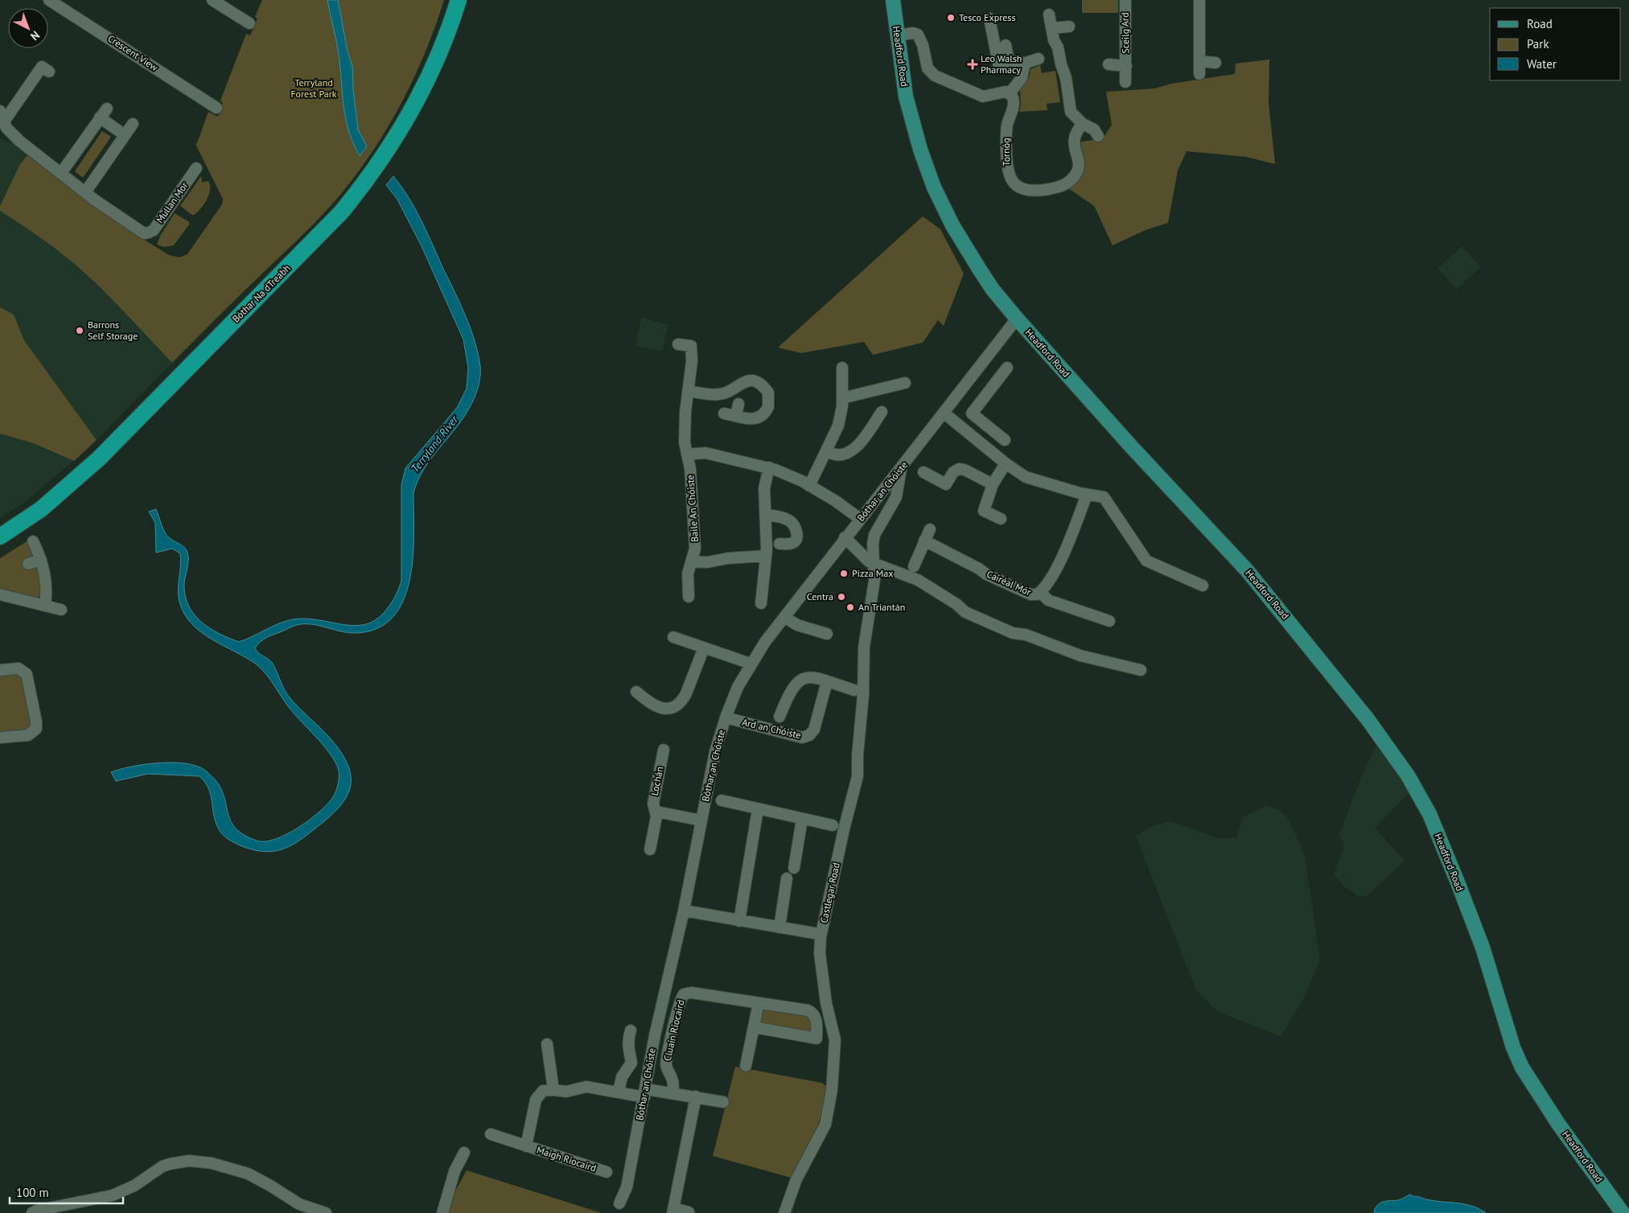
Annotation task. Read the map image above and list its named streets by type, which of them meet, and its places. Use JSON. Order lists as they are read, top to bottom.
{
  "streets": {
    "highway": ["Bóthar Na dTreabh"],
    "main road": ["Headford Road"],
    "street": [
      "Sceilg Ard",
      "Crescent View",
      "Tornóg",
      "Mullan Mor",
      "Bóthar an Chóiste",
      "Baile An Chóiste",
      "Cairéal Mór",
      "Ard an Chóiste",
      "Lochán",
      "Castlegar Road",
      "Cluain Riocaird",
      "Maigh Riocaird"
    ]
  },
  "crossings": [
    ["Headford Road", "Bóthar an Chóiste"],
    ["Bóthar an Chóiste", "Ard an Chóiste"],
    ["Bóthar an Chóiste", "Castlegar Road"],
    ["Bóthar an Chóiste", "Maigh Riocaird"]
  ],
  "water": ["Terryland River"],
  "parks": ["Terryland Forest Park"],
  "places": {
    "other": [
      "Tesco Express",
      "Barrons Self Storage",
      "Pizza Max",
      "Centra",
      "An Triantán"
    ],
    "health": ["Leo Walsh Pharmacy"]
  },
  "legend": ["Road", "Park", "Water"],
  "scale_bar": "100 m",
  "north": "bottom right"
}
